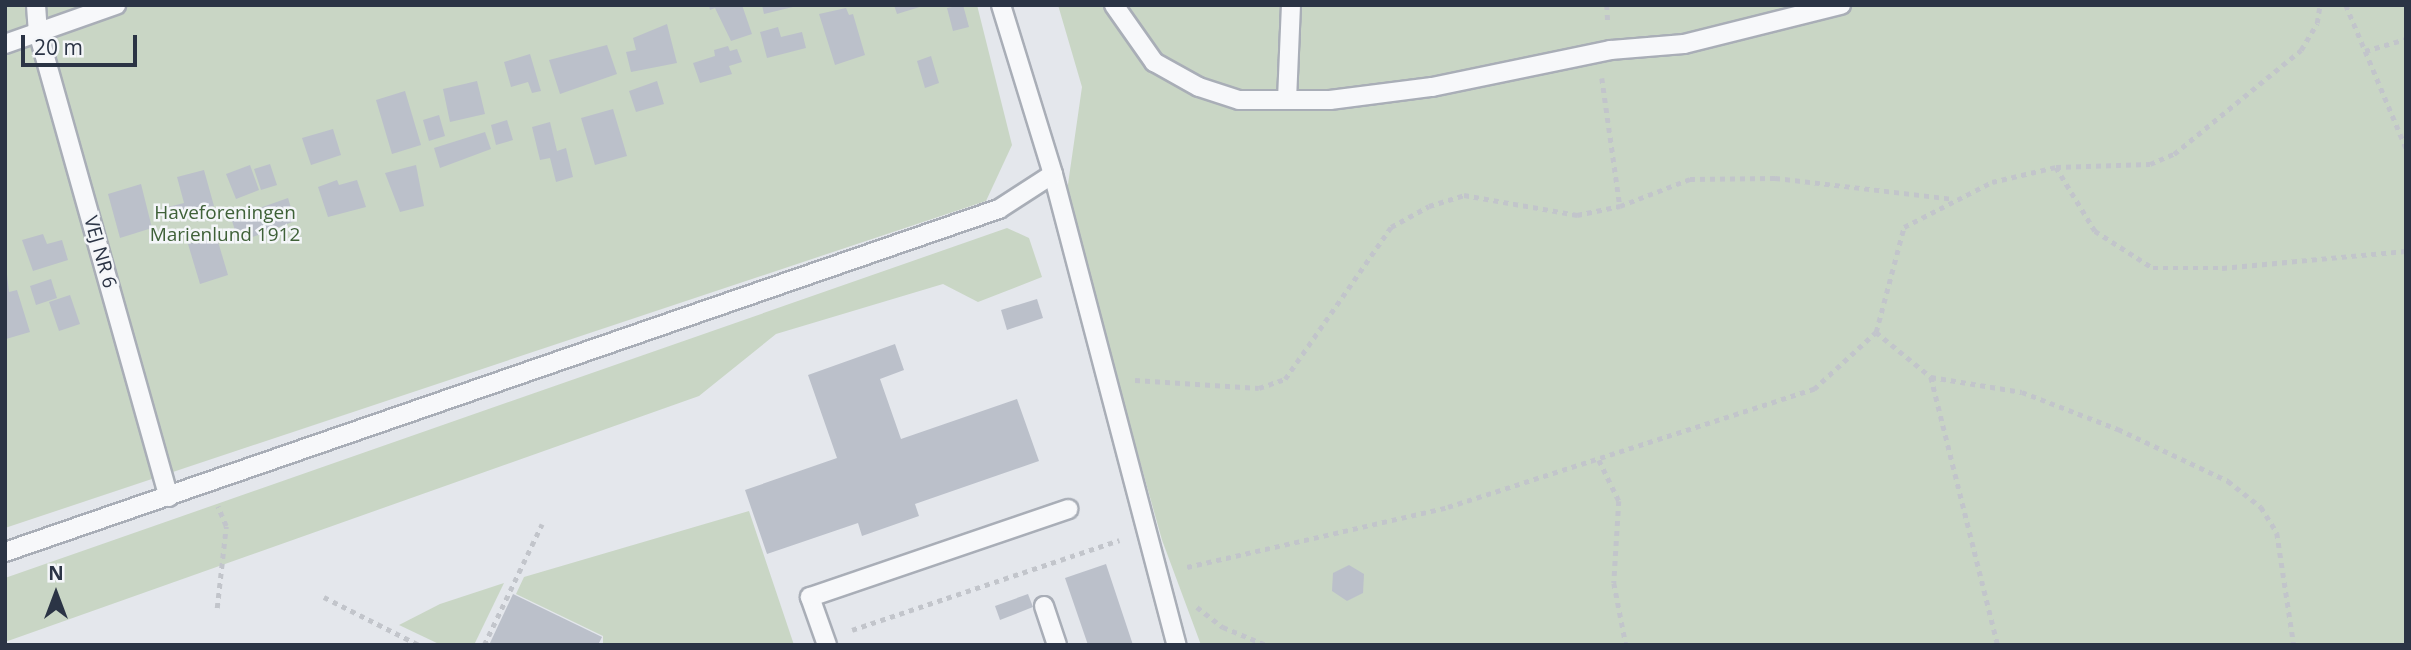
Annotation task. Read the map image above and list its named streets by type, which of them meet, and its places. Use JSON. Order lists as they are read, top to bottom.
{
  "streets": {
    "lane": ["VEJ NR 6"]
  },
  "parks": ["Haveforeningen Marienlund 1912"],
  "scale_bar": "20 m",
  "north": "top"
}
